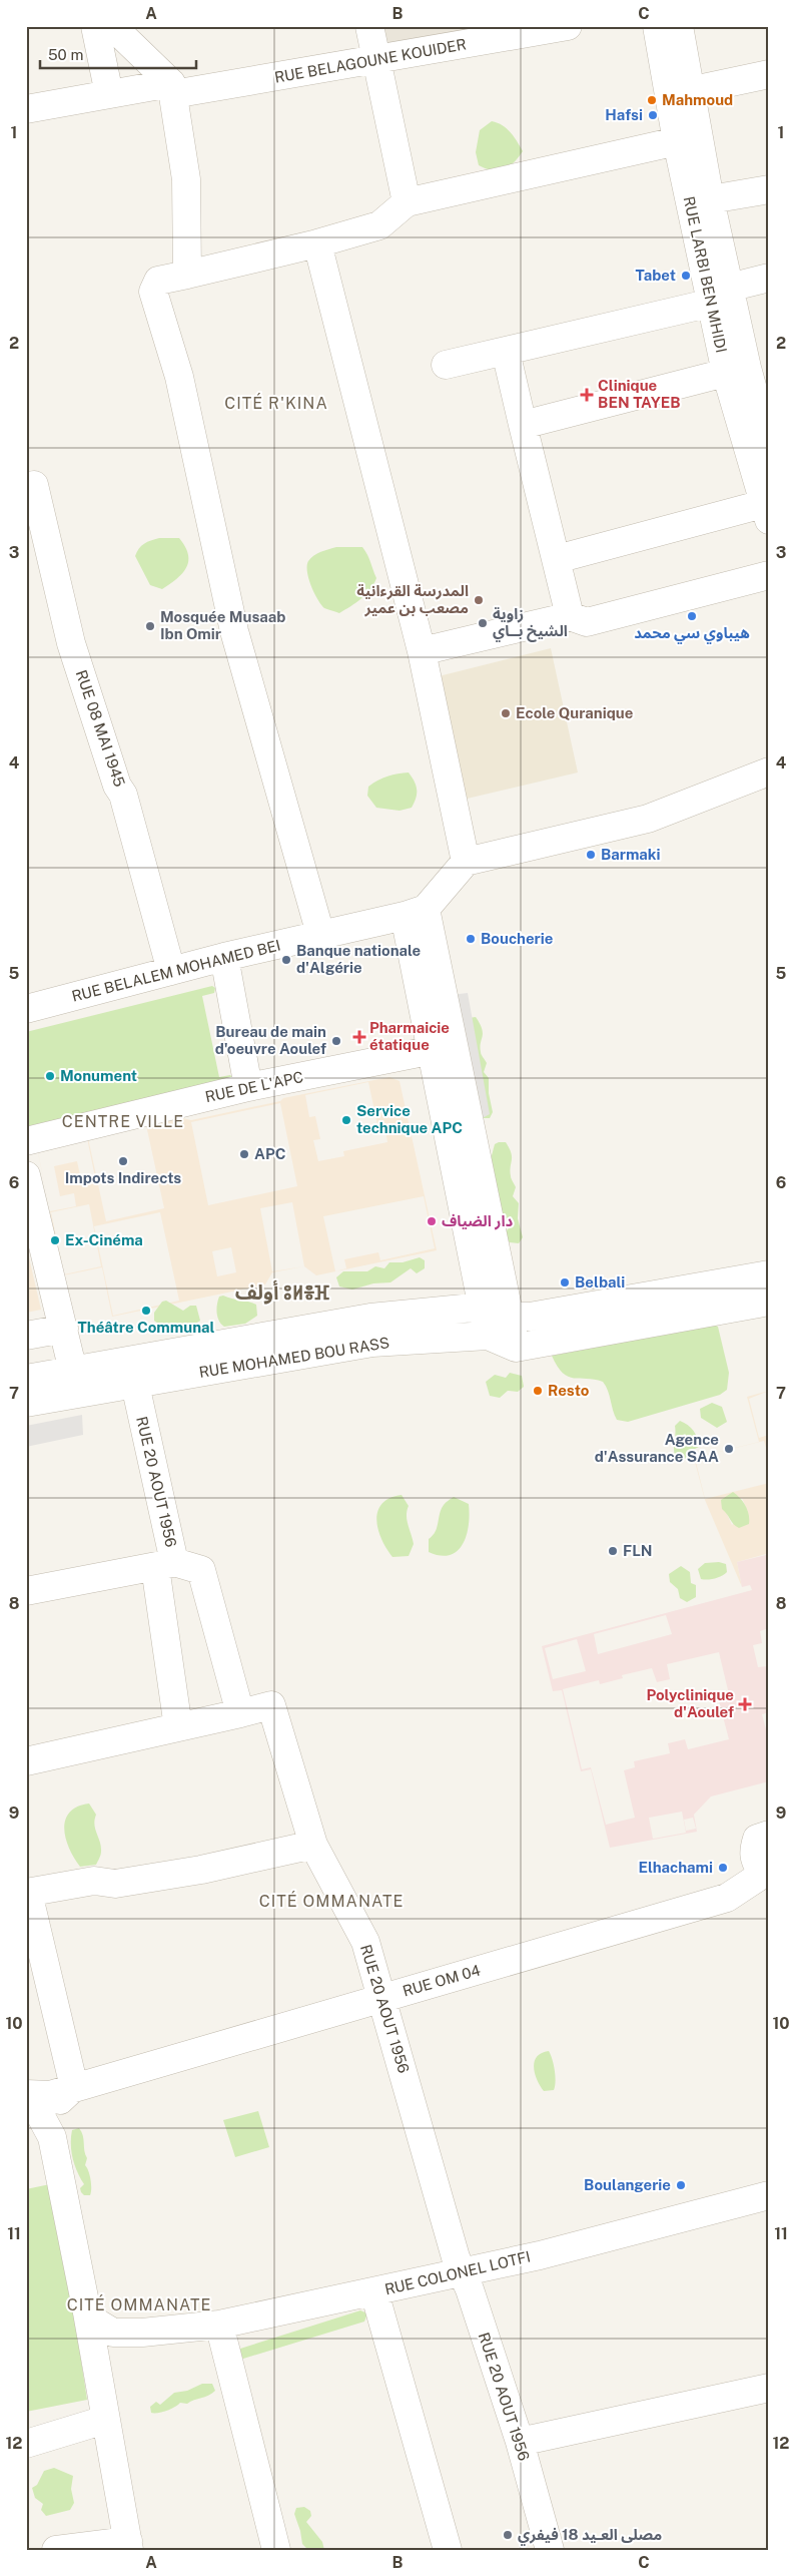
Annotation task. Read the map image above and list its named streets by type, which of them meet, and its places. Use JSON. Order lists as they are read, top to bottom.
{
  "streets": {
    "street": [
      "RUE BELAGOUNE KOUIDER",
      "RUE LARBI BEN MHIDI",
      "RUE 08 MAI 1945",
      "RUE BELALEM MOHAMED BEI",
      "RUE DE L'APC",
      "RUE MOHAMED BOU RASS",
      "RUE 20 AOUT 1956",
      "RUE OM 04",
      "RUE COLONEL LOTFI"
    ]
  },
  "crossings": [
    ["RUE 08 MAI 1945", "RUE BELALEM MOHAMED BEI"],
    ["RUE MOHAMED BOU RASS", "RUE 20 AOUT 1956"],
    ["RUE 20 AOUT 1956", "RUE OM 04"],
    ["RUE 20 AOUT 1956", "RUE COLONEL LOTFI"]
  ],
  "districts": [
    "CITÉ R'KINA",
    "CENTRE VILLE",
    "أولف ⵓⵍⴻⴼ",
    "CITÉ OMMANATE",
    "CITÉ OMMANATE"
  ],
  "places": {
    "other": [
      "Mahmoud",
      "Hafsi",
      "Tabet",
      "المدرسة القرءانية مصعب بن عمير",
      "هيباوي سي محمد",
      "زاوية الشيخ بــاي",
      "Mosquée Musaab Ibn Omir",
      "Ecole Quranique",
      "Barmaki",
      "Boucherie",
      "Banque nationale d'Algérie",
      "Bureau de main d'oeuvre Aoulef",
      "Monument",
      "Service technique APC",
      "APC",
      "Impots Indirects",
      "دار الضياف",
      "Ex-Cinéma",
      "Belbali",
      "Théâtre Communal",
      "Resto",
      "Agence d'Assurance SAA",
      "FLN",
      "Elhachami",
      "Boulangerie",
      "مصلى العـيد 18 فيفري"
    ],
    "health": ["Clinique BEN TAYEB", "Pharmaicie étatique", "Polyclinique d'Aoulef"]
  },
  "scale_bar": "50 m",
  "grid": {
    "columns": ["A", "B", "C"],
    "rows": [
      "1",
      "2",
      "3",
      "4",
      "5",
      "6",
      "7",
      "8",
      "9",
      "10",
      "11",
      "12"
    ]
  }
}
